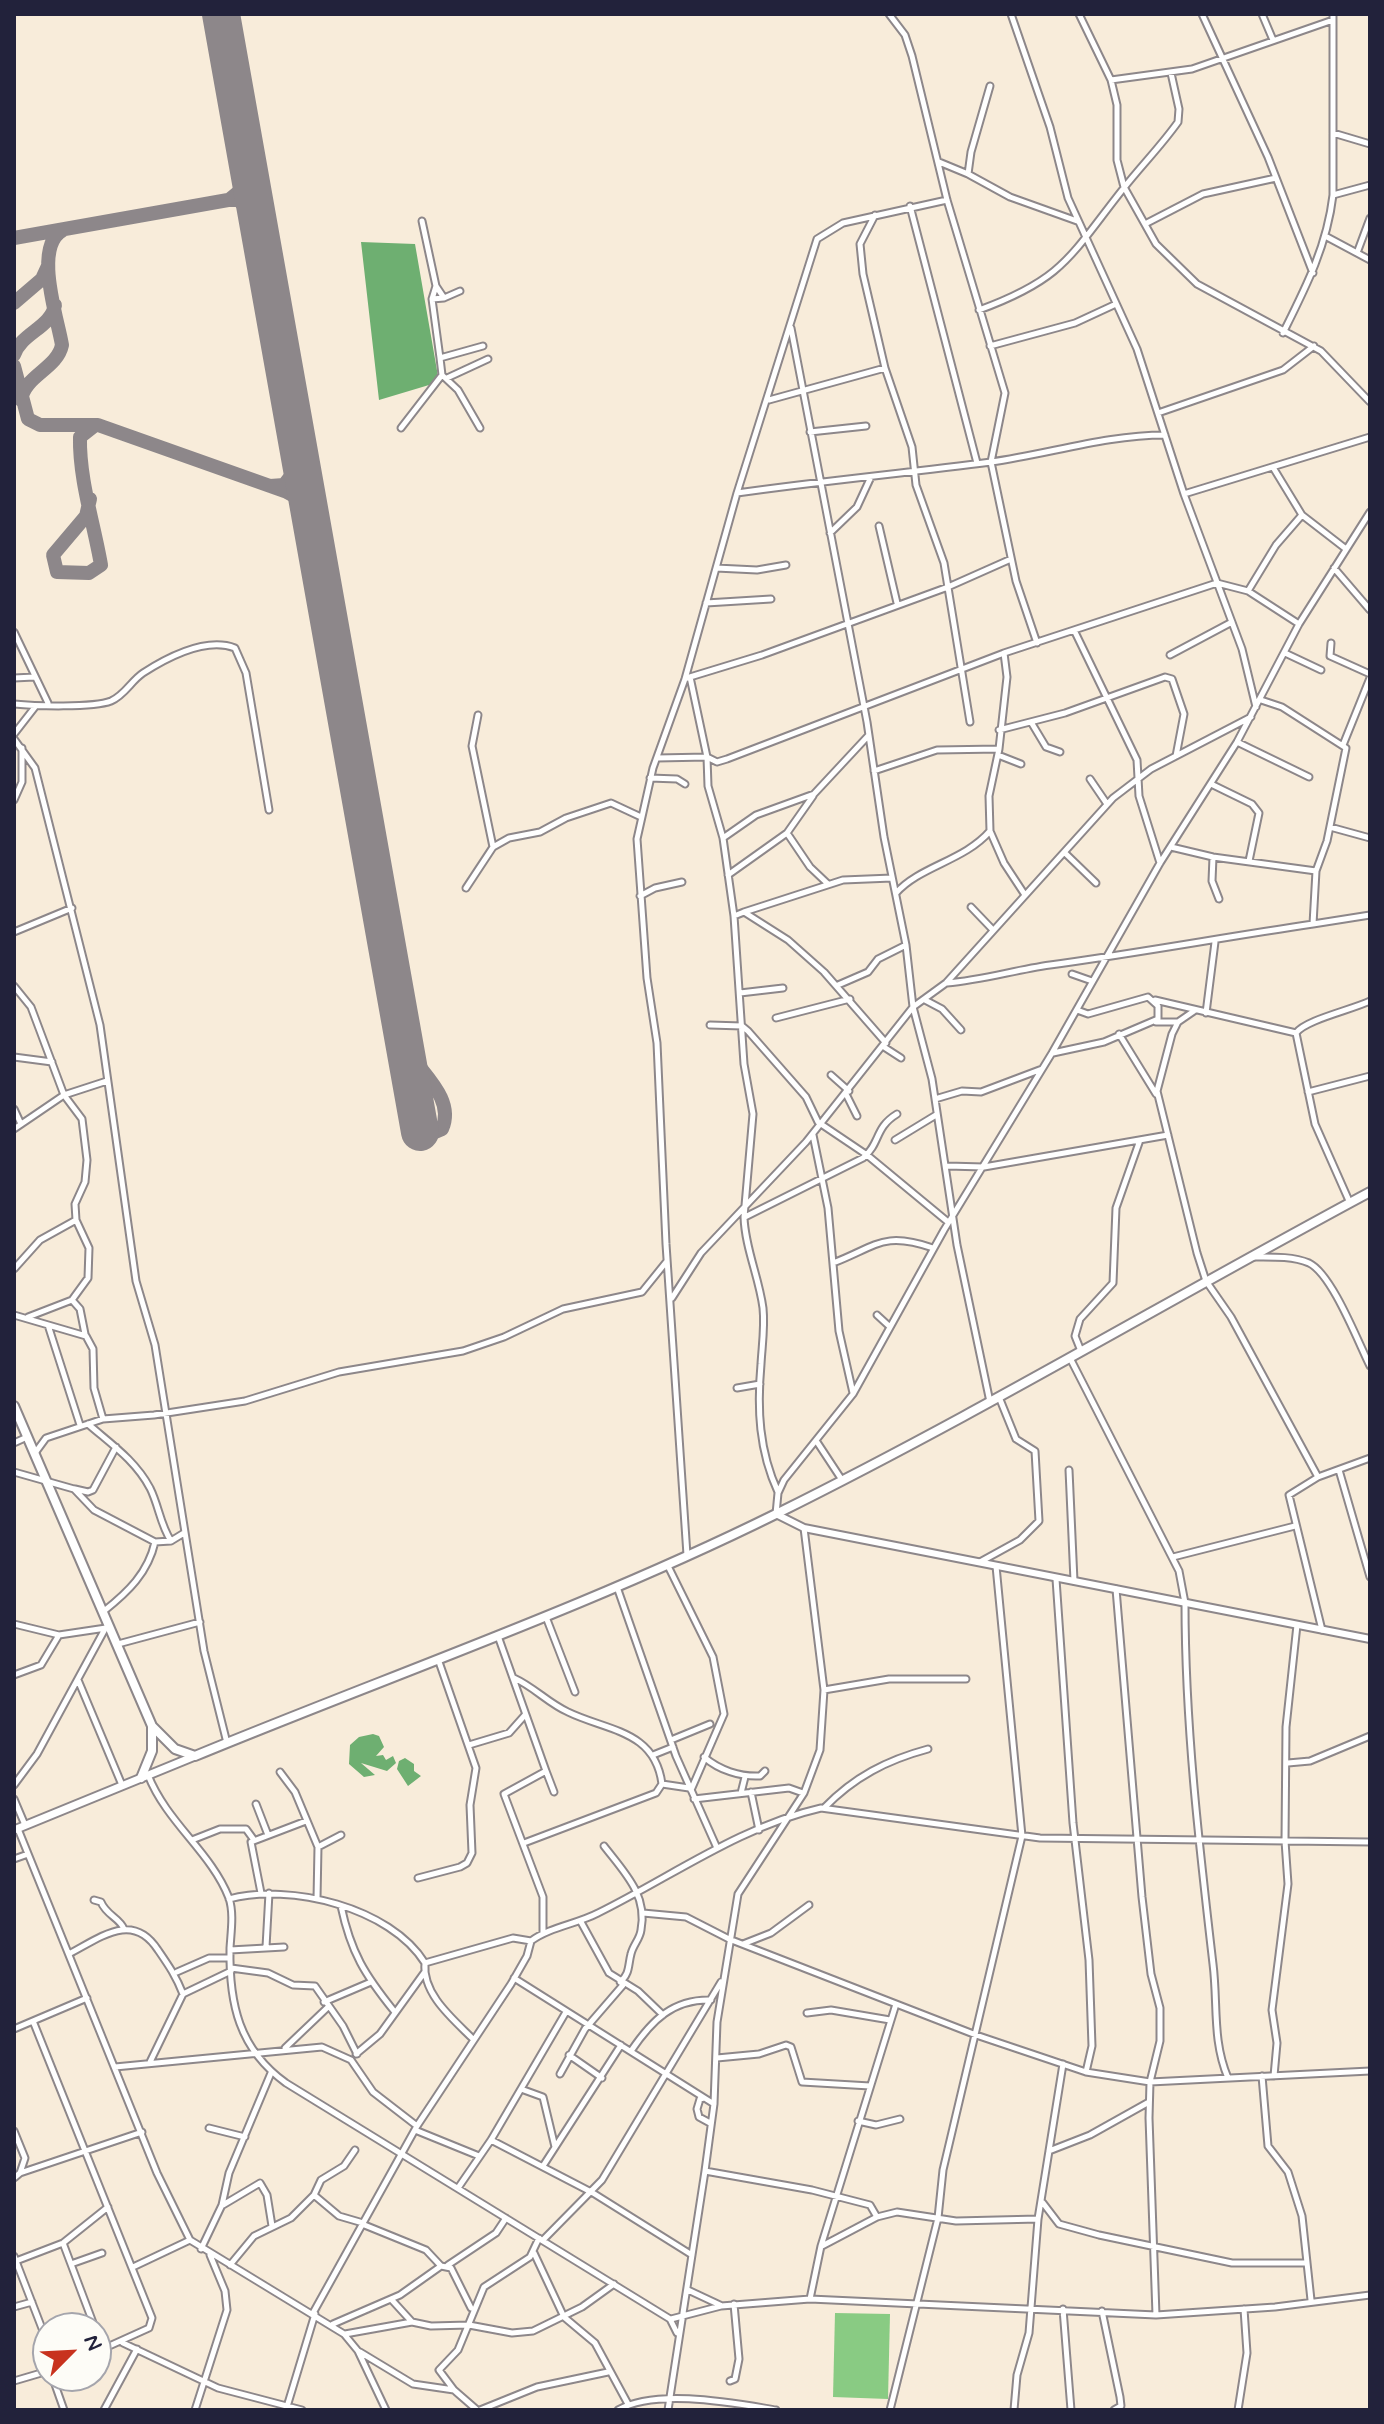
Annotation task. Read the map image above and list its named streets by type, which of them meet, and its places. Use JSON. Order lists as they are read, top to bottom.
{
  "north": "top right"
}
